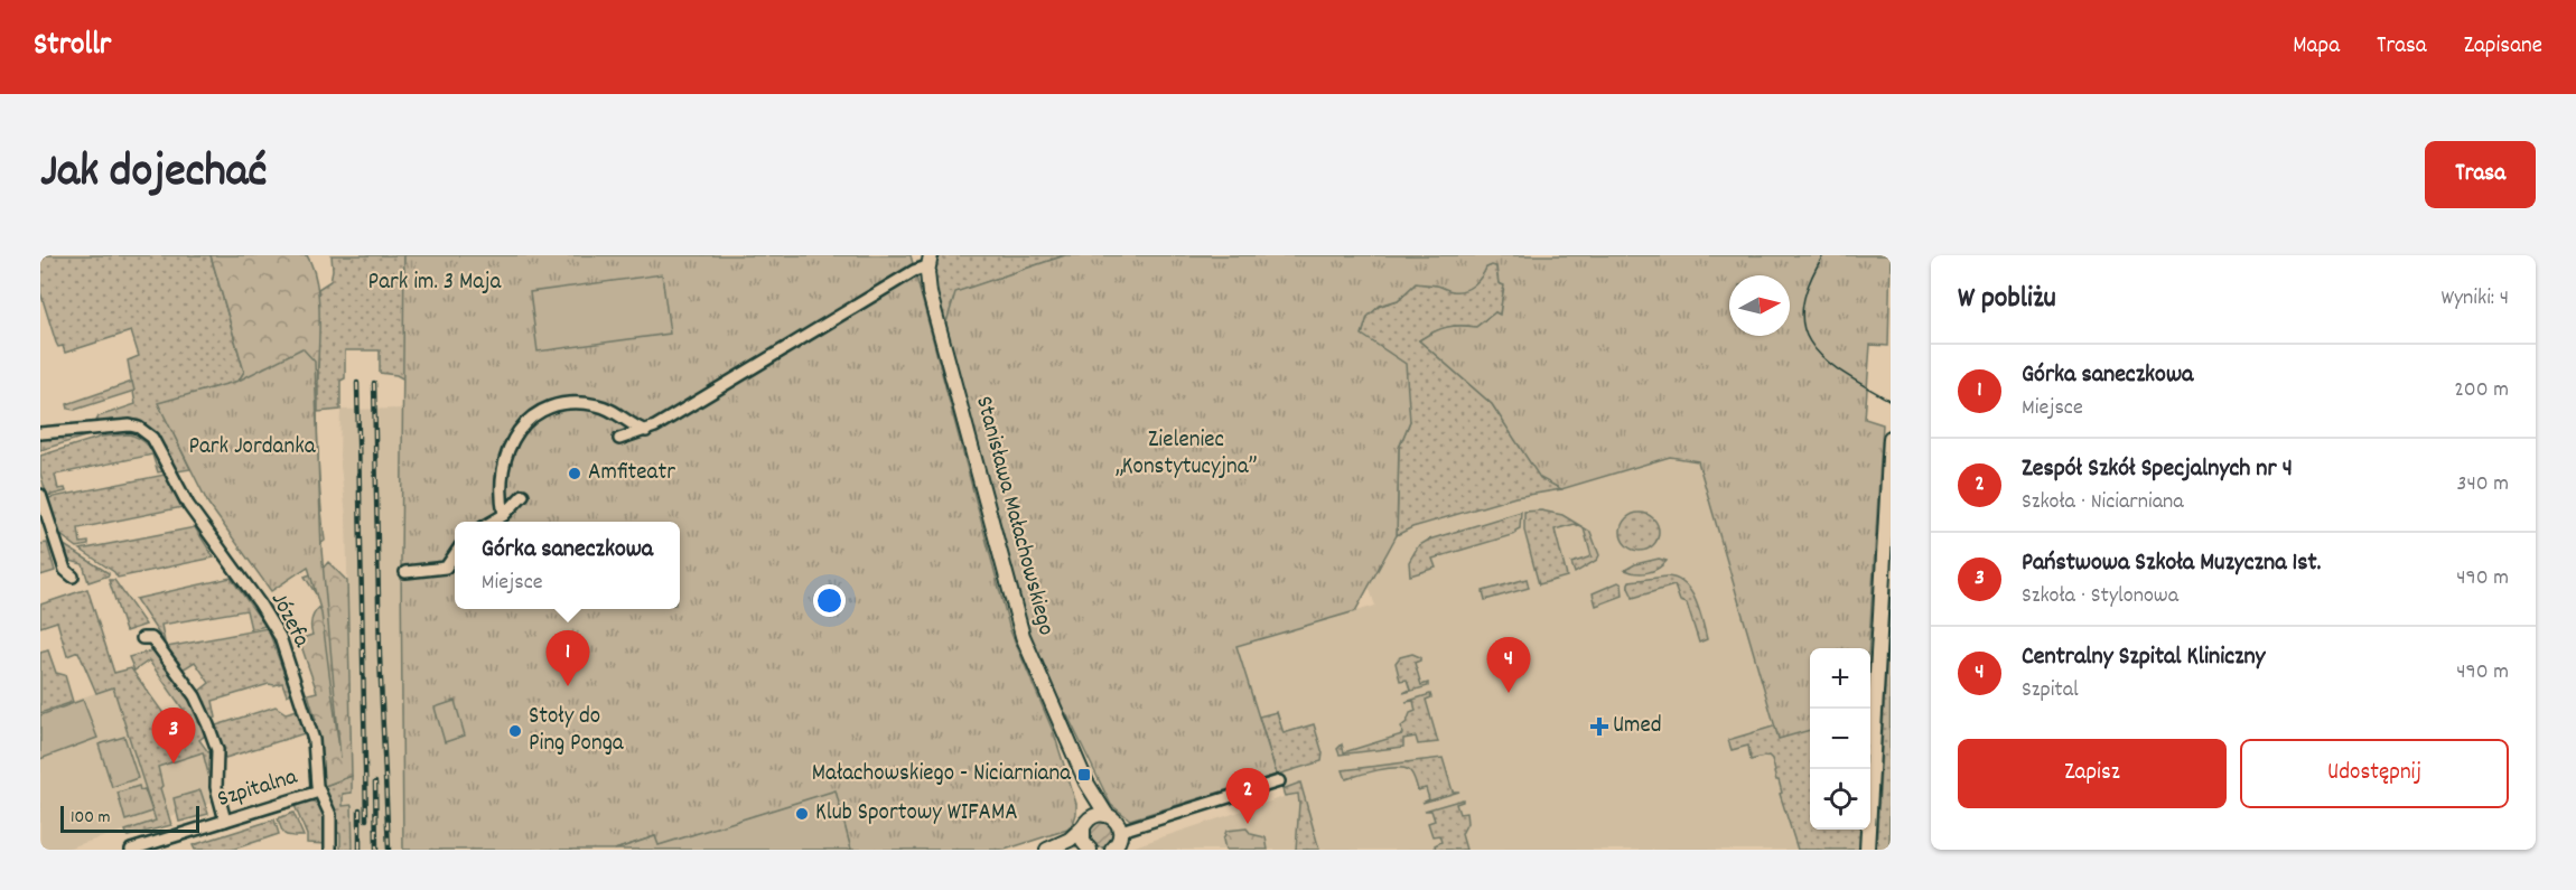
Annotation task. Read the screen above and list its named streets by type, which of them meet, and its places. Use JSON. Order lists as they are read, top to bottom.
{
  "streets": {
    "street": ["Stanisława Małachowskiego", "Józefa", "Szpitalna"]
  },
  "crossings": [
    ["Józefa", "Szpitalna"]
  ],
  "parks": ["Park im. 3 Maja", "Zieleniec „Konstytucyjna”", "Park Jordanka"],
  "places": {
    "other": ["Amfiteatr", "Stoły do Ping Ponga", "Klub Sportowy WIFAMA"],
    "health": ["Umed"],
    "transit": ["Małachowskiego - Niciarniana"]
  },
  "scale_bar": "100 m",
  "north": "right",
  "page": {
    "header": "Strollr",
    "nav": ["Mapa", "Trasa", "Zapisane"],
    "title": "Jak dojechać",
    "buttons": [
      "Trasa",
      ["Zapisz", "Udostępnij"]
    ],
    "heading": ["W pobliżu", "Wyniki: 4"],
    "list": [
      {
        "mark": "1",
        "name": "Górka saneczkowa",
        "note": "Miejsce",
        "value": "200 m"
      },
      {
        "mark": "2",
        "name": "Zespół Szkół Specjalnych nr 4",
        "note": "Szkoła · Niciarniana",
        "value": "340 m"
      },
      {
        "mark": "3",
        "name": "Państwowa Szkoła Muzyczna 1st.",
        "note": "Szkoła · Stylonowa",
        "value": "490 m"
      },
      {
        "mark": "4",
        "name": "Centralny Szpital Kliniczny",
        "note": "Szpital",
        "value": "490 m"
      }
    ],
    "popup": ["Górka saneczkowa", "Miejsce"],
    "pins": [
      "1",
      "4",
      "3",
      "2"
    ],
    "map_buttons": ["+", "−"],
    "scale": "100 m"
  }
}
